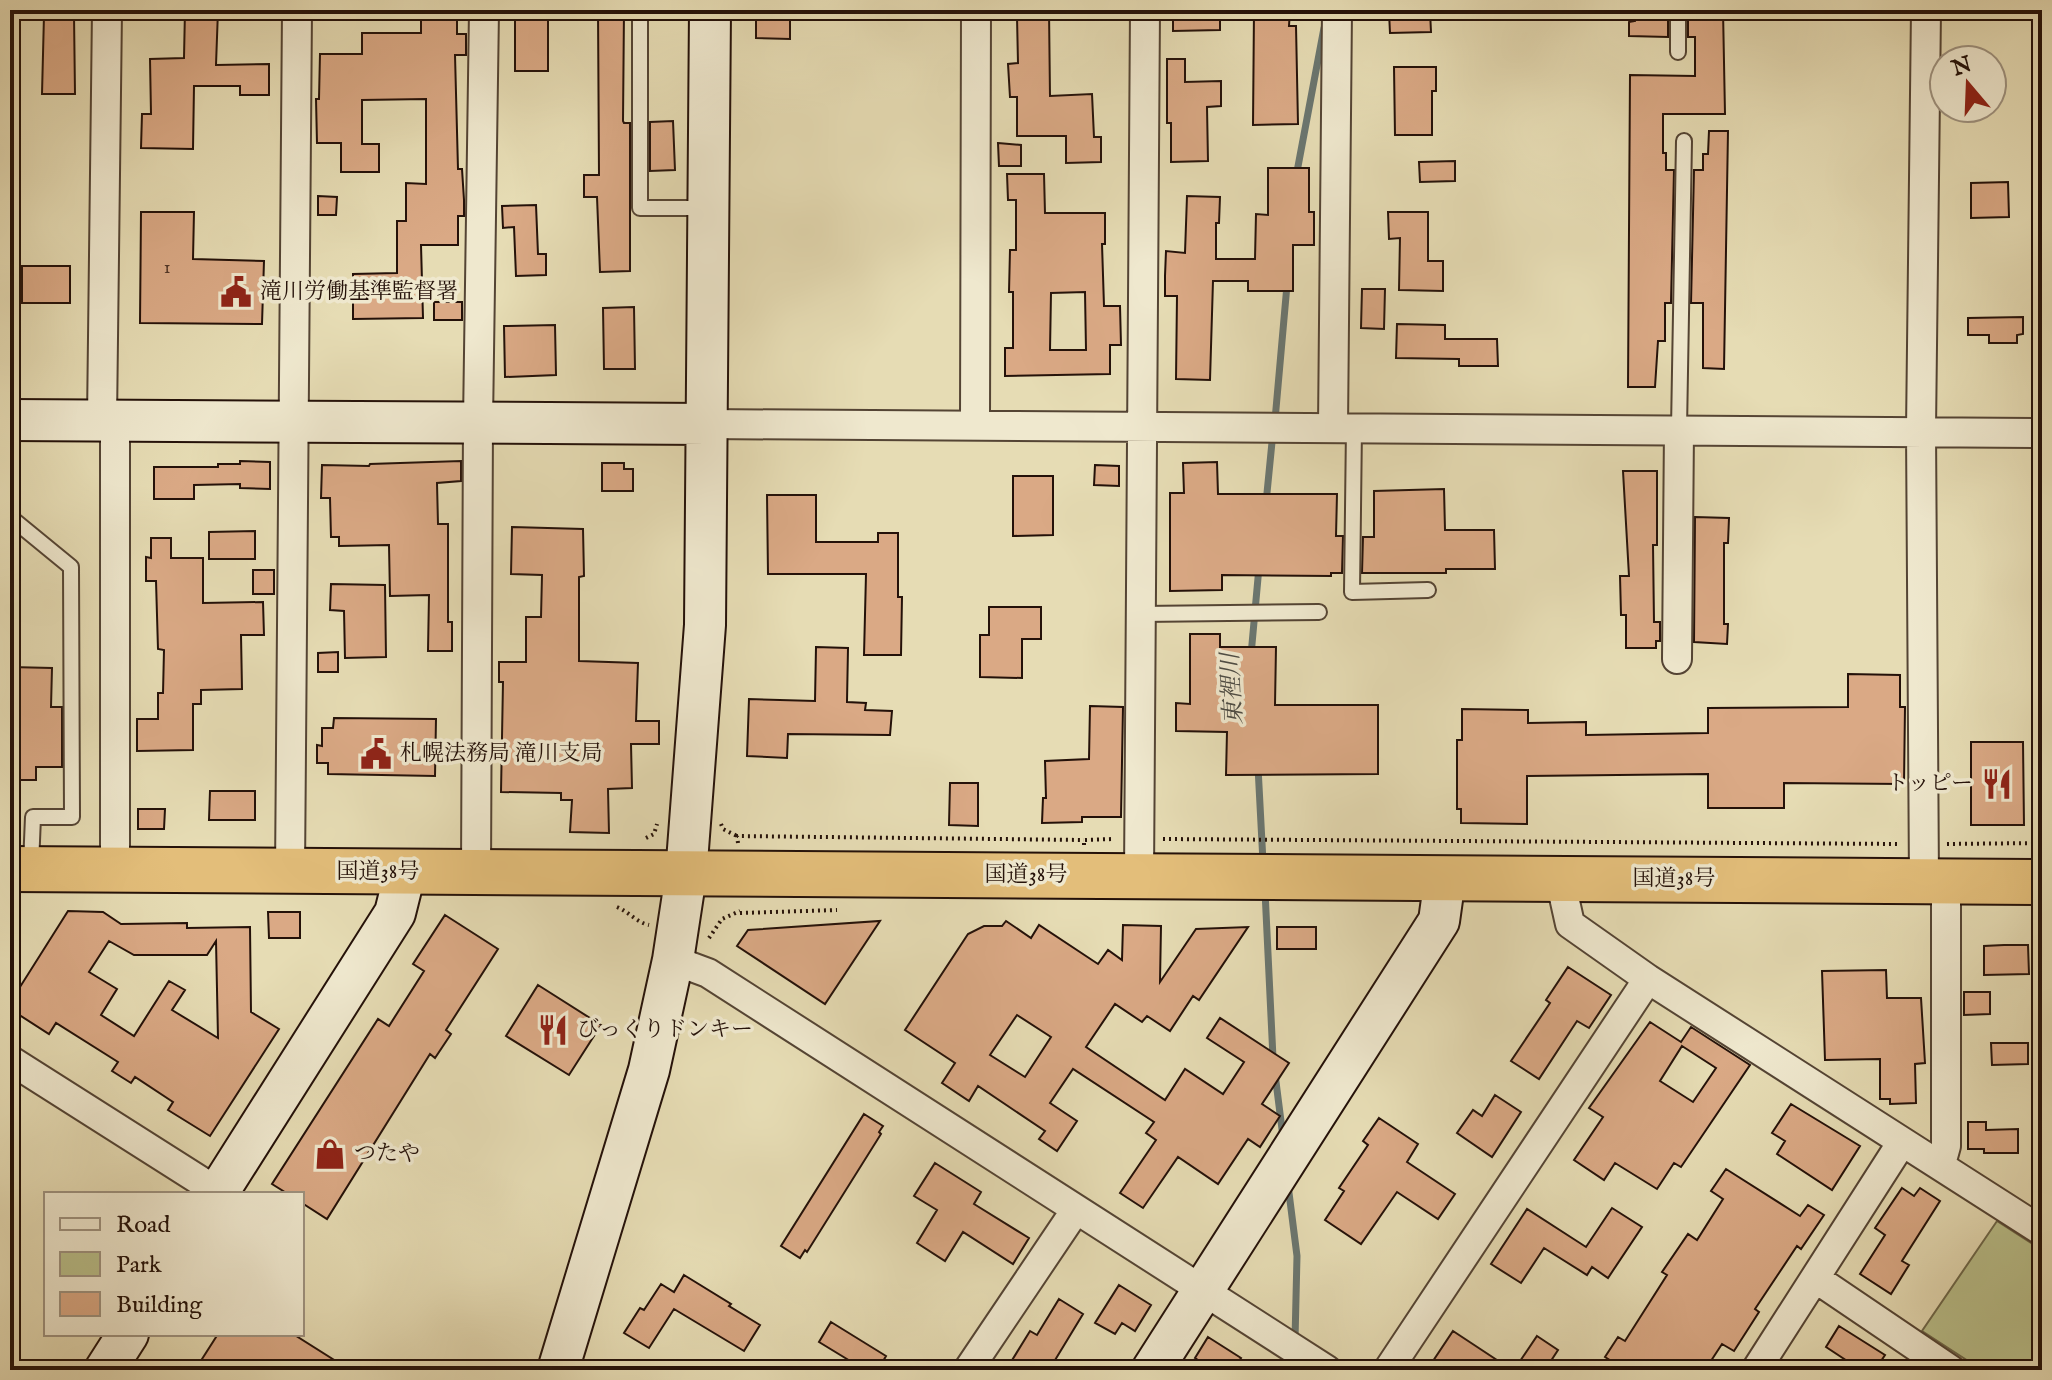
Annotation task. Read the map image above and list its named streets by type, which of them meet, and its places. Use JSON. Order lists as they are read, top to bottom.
{
  "streets": {
    "highway": ["国道38号"]
  },
  "water": ["東裡川"],
  "places": {
    "public building": ["滝川労働基準監督署", "札幌法務局 滝川支局"],
    "restaurant": ["トッピー", "びっくりドンキー"],
    "shop": ["つたや"]
  },
  "house_numbers": ["1"],
  "legend": ["Road", "Park", "Building"],
  "north": "top"
}
